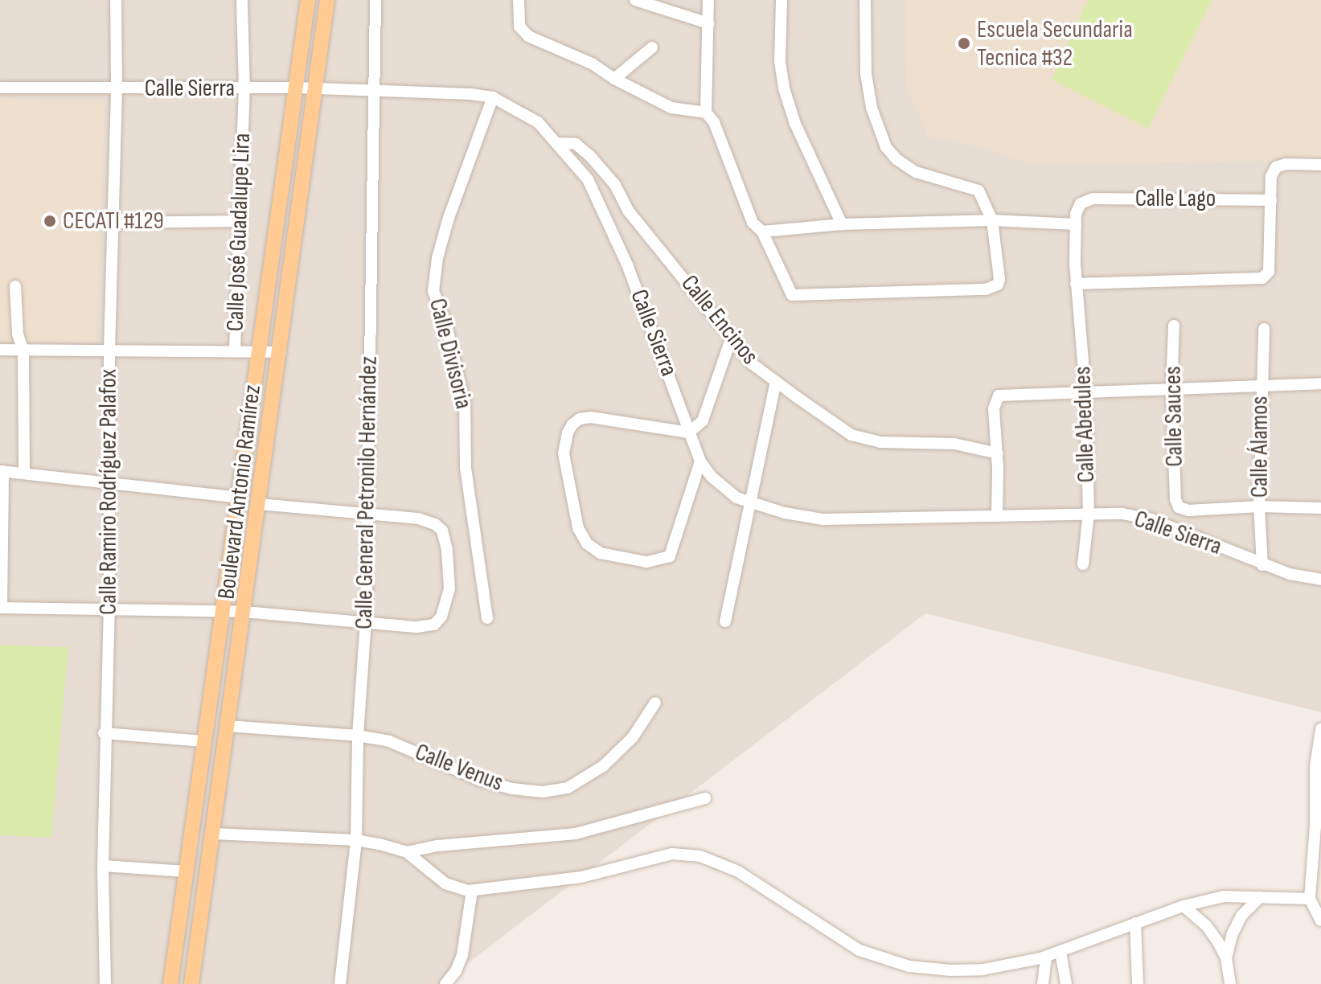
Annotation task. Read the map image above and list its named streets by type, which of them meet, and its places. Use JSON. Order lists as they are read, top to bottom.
{
  "streets": {
    "main road": ["Boulevard Antonio Ramírez"],
    "street": [
      "Calle Sierra",
      "Calle Lago",
      "Calle José Guadalupe Lira",
      "Calle Encinos",
      "Calle Divisoria",
      "Calle Sauces",
      "Calle Abedules",
      "Calle Álamos",
      "Calle Ramiro Rodríguez Palafox",
      "Calle General Petronilo Hernández",
      "Calle Venus"
    ]
  },
  "crossings": [
    ["Calle Sierra", "Calle José Guadalupe Lira"],
    ["Calle Sierra", "Calle Encinos"],
    ["Calle Sierra", "Calle Divisoria"],
    ["Calle Sierra", "Calle Abedules"],
    ["Calle Sierra", "Calle Álamos"],
    ["Calle Sierra", "Calle Ramiro Rodríguez Palafox"],
    ["Calle Sierra", "Boulevard Antonio Ramírez"],
    ["Calle Sierra", "Calle General Petronilo Hernández"],
    ["Calle Lago", "Calle Abedules"],
    ["Calle Sauces", "Calle Álamos"],
    ["Boulevard Antonio Ramírez", "Calle Venus"],
    ["Calle General Petronilo Hernández", "Calle Venus"]
  ],
  "places": ["Escuela Secundaria Tecnica #32", "CECATI #129"]
}
